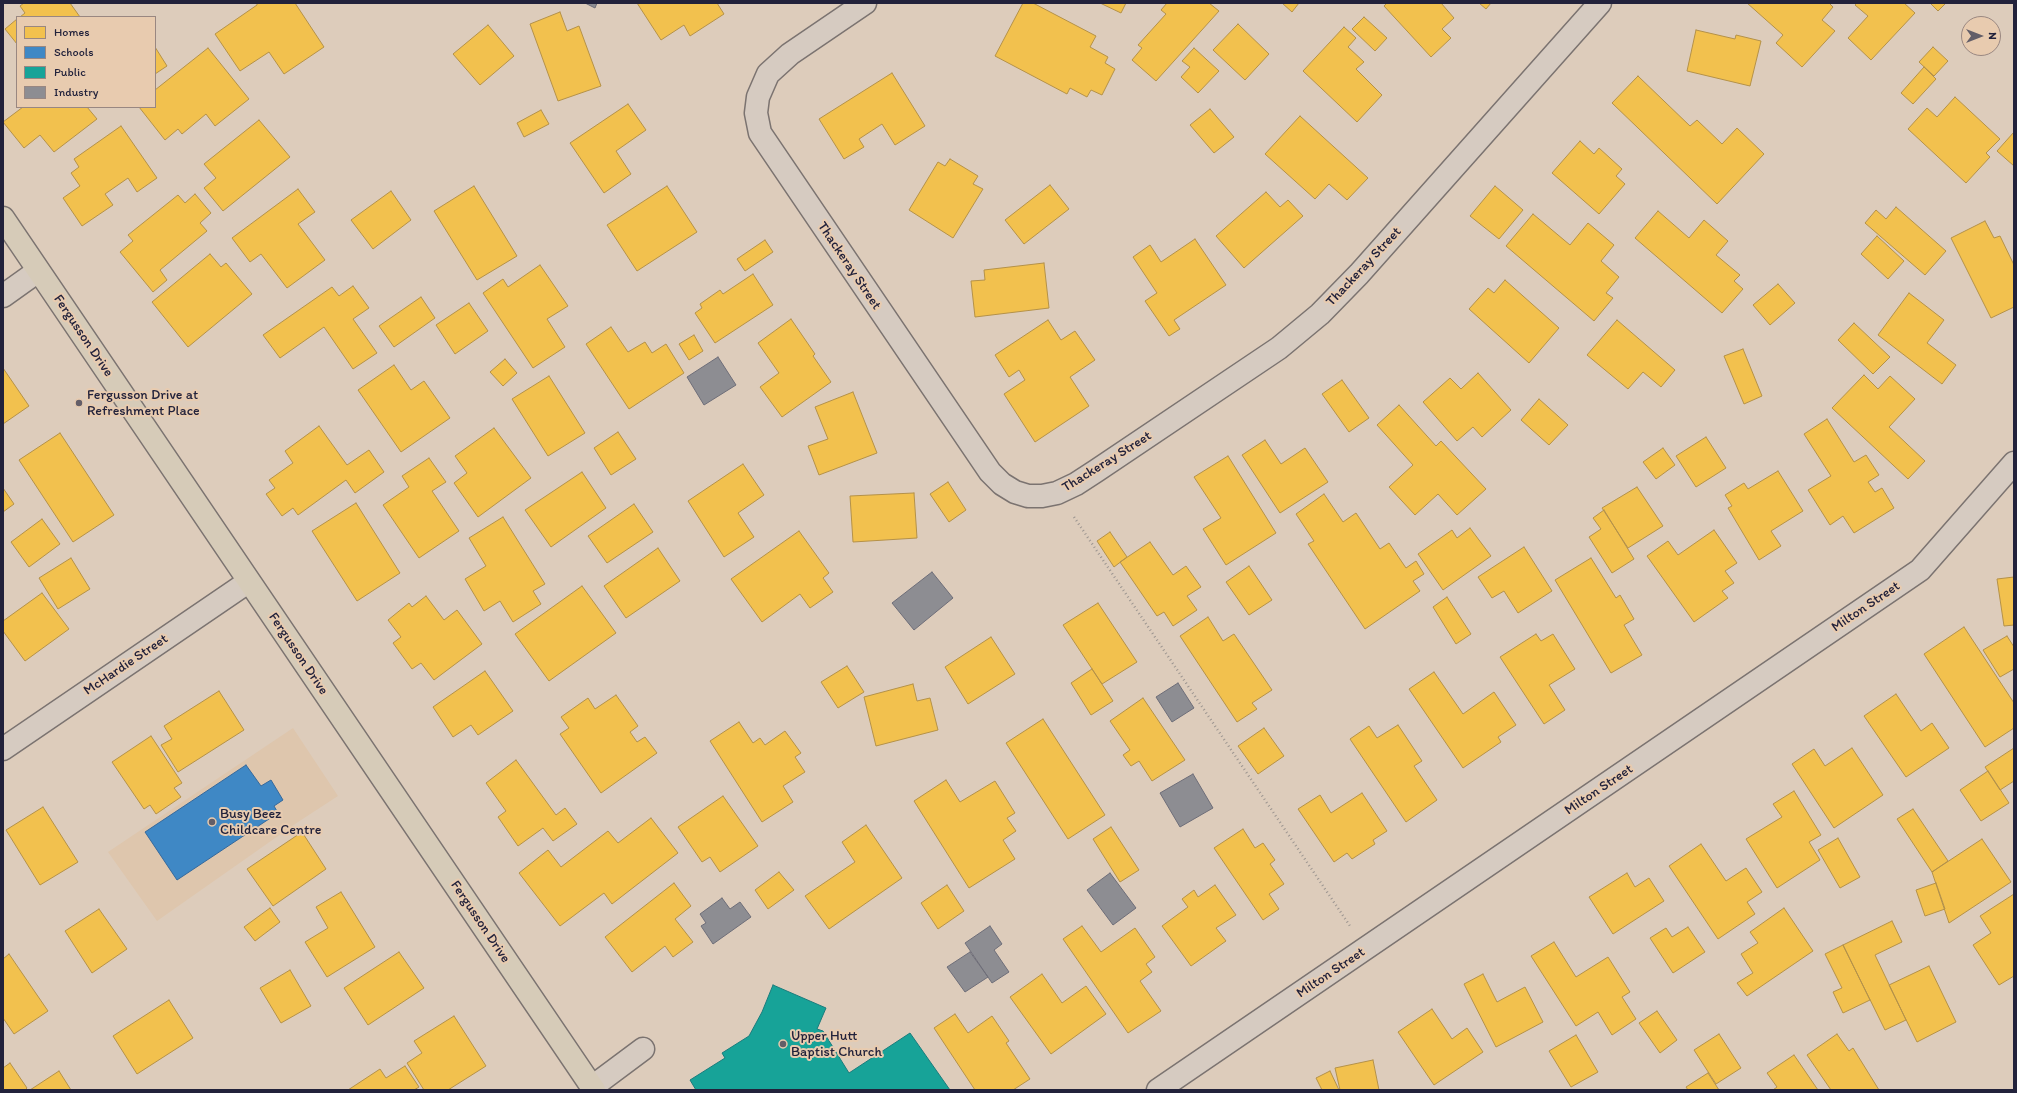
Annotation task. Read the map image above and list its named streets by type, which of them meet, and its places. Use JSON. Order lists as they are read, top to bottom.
{
  "streets": {
    "main road": ["Fergusson Drive"],
    "street": ["Thackeray Street", "Milton Street", "McHardie Street"]
  },
  "crossings": [
    ["Fergusson Drive", "McHardie Street"]
  ],
  "places": ["Fergusson Drive at Refreshment Place", "Busy Beez Childcare Centre", "Upper Hutt Baptist Church"],
  "legend": [
    "Homes",
    "Schools",
    "Public",
    "Industry"
  ],
  "north": "right"
}
